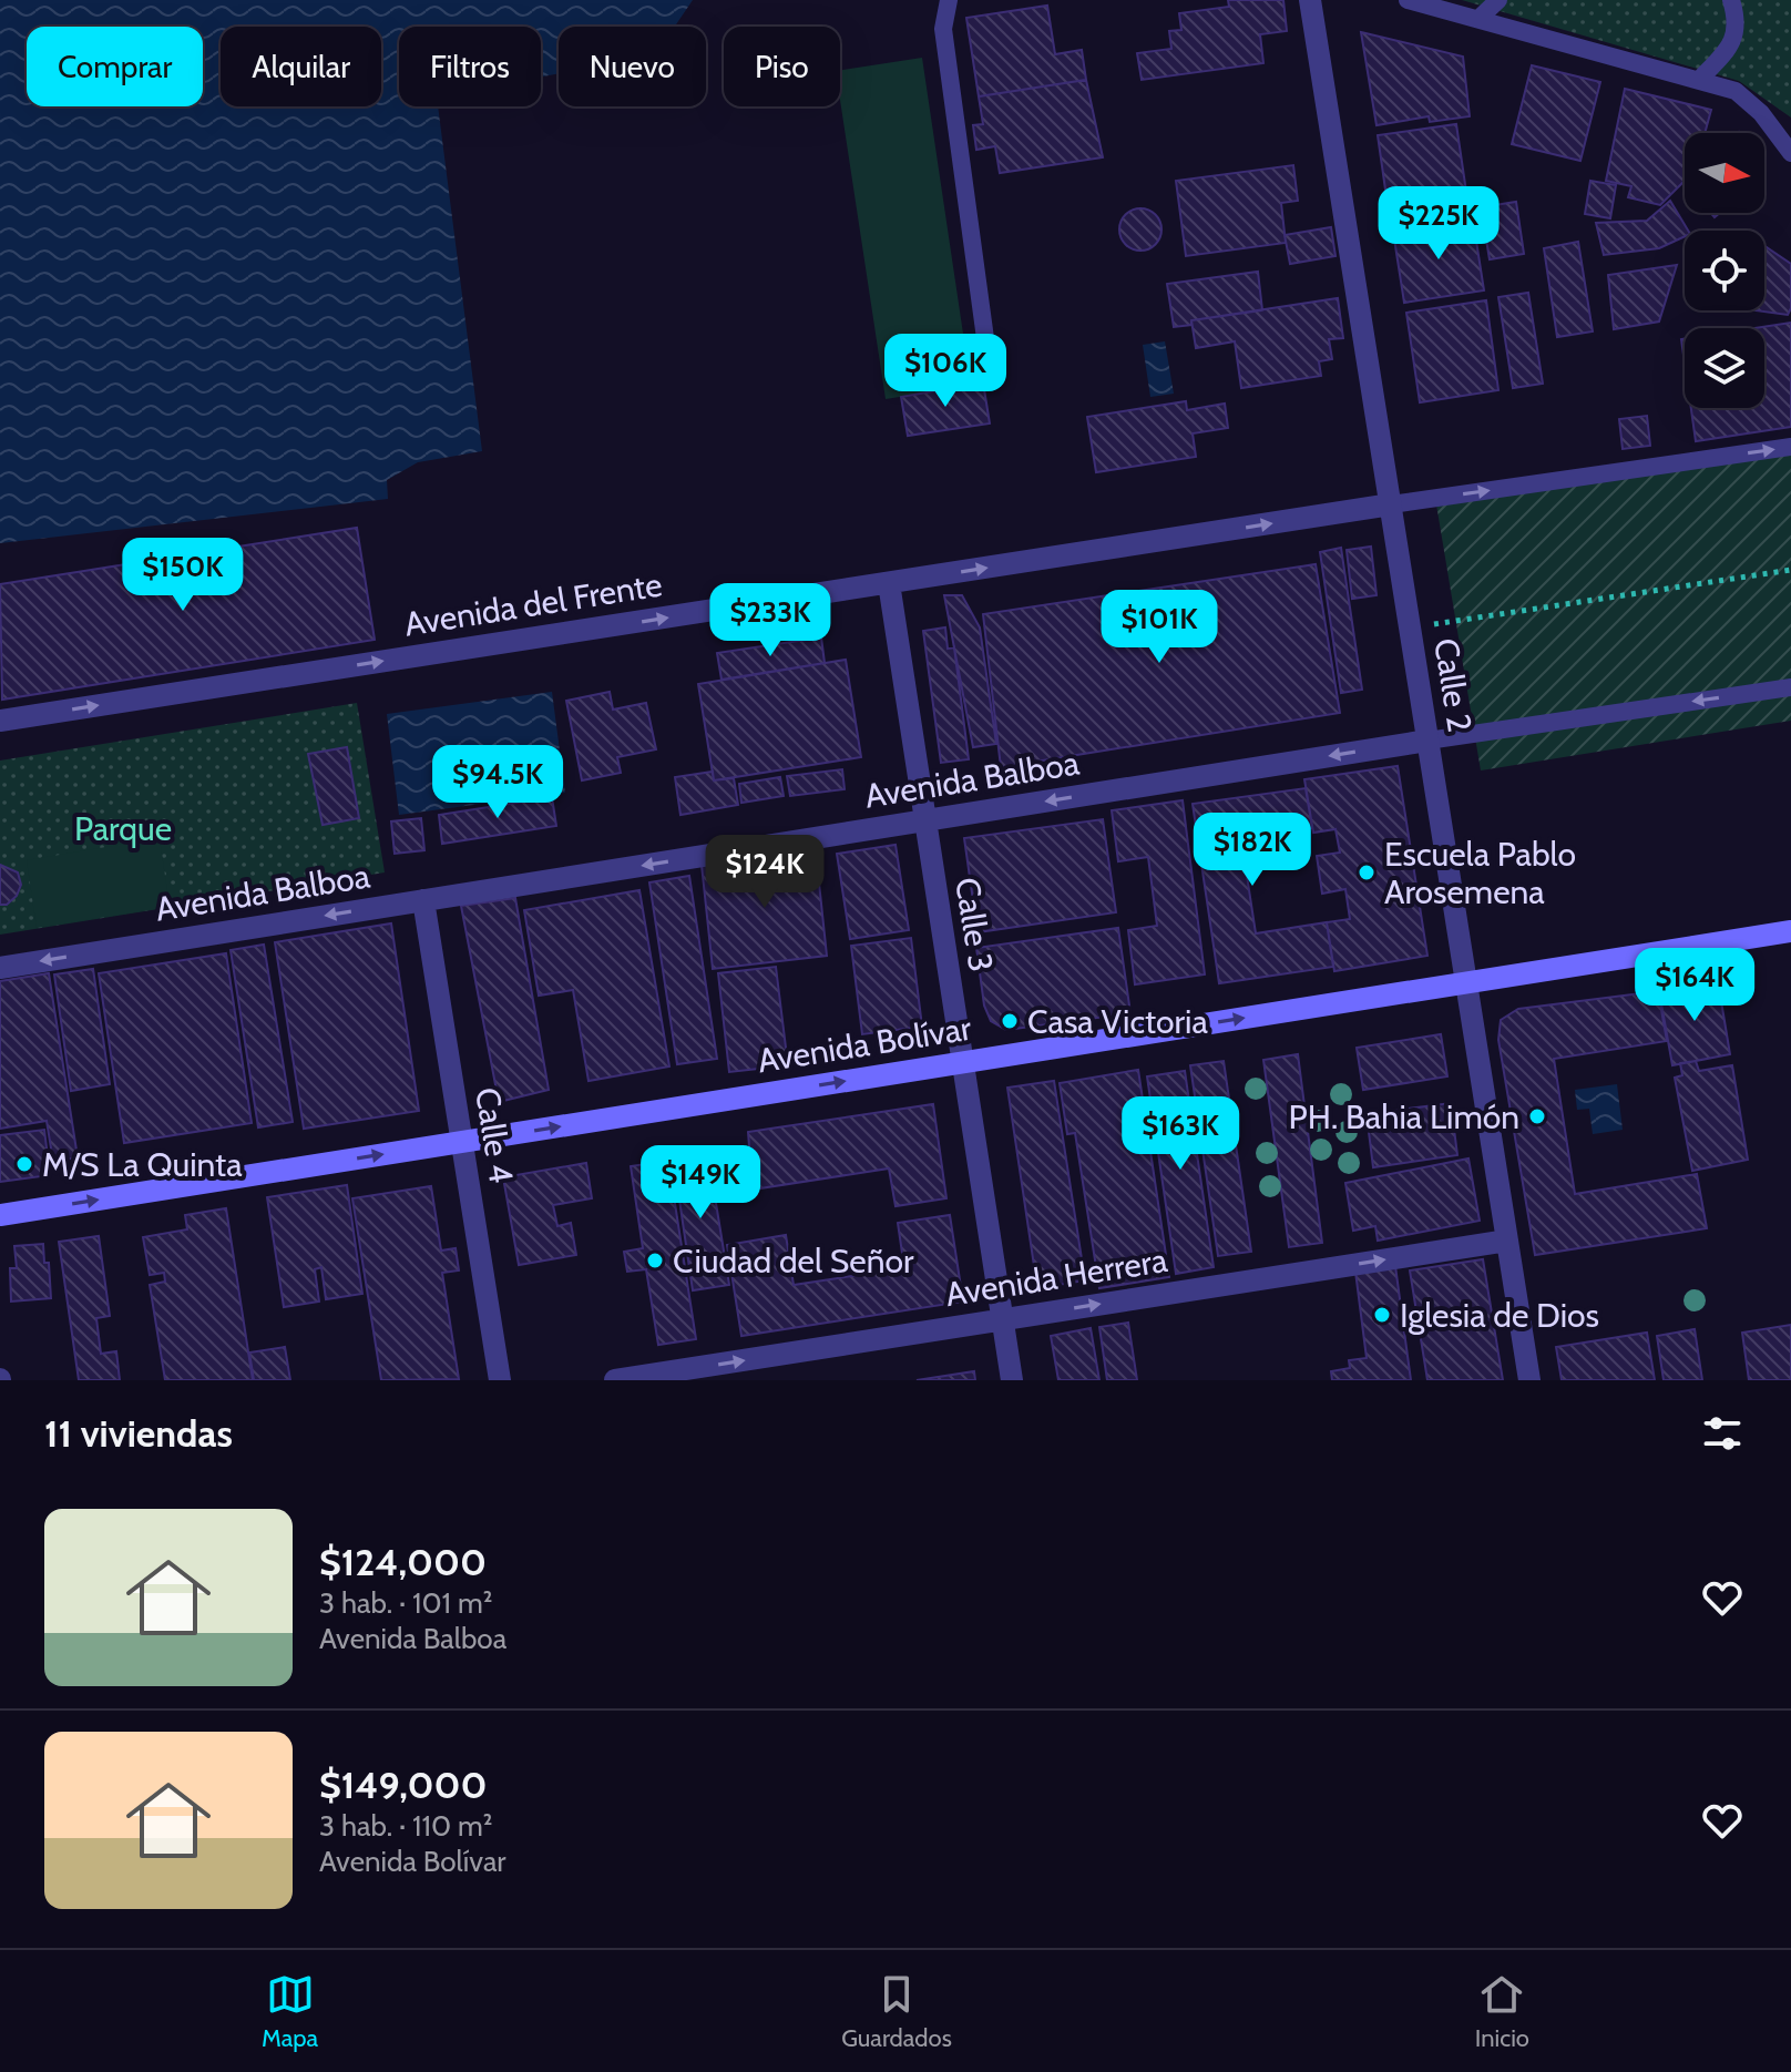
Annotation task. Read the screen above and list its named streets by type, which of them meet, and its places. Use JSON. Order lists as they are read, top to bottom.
{
  "streets": {
    "street": [
      "Avenida del Frente",
      "Calle 2",
      "Avenida Balboa",
      "Calle 3",
      "Avenida Bolívar",
      "Calle 4",
      "Avenida Herrera"
    ]
  },
  "crossings": [
    ["Avenida del Frente", "Calle 2"],
    ["Avenida del Frente", "Calle 3"],
    ["Calle 2", "Avenida Balboa"],
    ["Calle 2", "Avenida Bolívar"],
    ["Calle 2", "Avenida Herrera"],
    ["Avenida Balboa", "Calle 3"],
    ["Avenida Balboa", "Calle 4"],
    ["Calle 3", "Avenida Bolívar"],
    ["Calle 3", "Avenida Herrera"],
    ["Avenida Bolívar", "Calle 4"]
  ],
  "one_way": [
    "Avenida del Frente",
    "Avenida Balboa",
    "Avenida Bolívar",
    "Avenida Herrera"
  ],
  "parks": ["Parque"],
  "places": [
    "Escuela Pablo Arosemena",
    "Casa Victoria",
    "PH. Bahia Limón",
    "M/S La Quinta",
    "Ciudad del Señor",
    "Iglesia de Dios"
  ],
  "north": "right",
  "page": {
    "chip": [
      "Comprar",
      "Alquilar",
      "Filtros",
      "Nuevo",
      "Piso"
    ],
    "price": [
      "$225K",
      "$106K",
      "$150K",
      "$233K",
      "$101K",
      "$94.5K",
      "$182K",
      "$124K",
      "$164K",
      "$163K",
      "$149K"
    ],
    "heading": "11 viviendas",
    "list": [
      {
        "name": "$124,000",
        "note": "3 hab. · 101 m² · Avenida Balboa"
      },
      {
        "name": "$149,000",
        "note": "3 hab. · 110 m² · Avenida Bolívar"
      }
    ],
    "tabs": ["Mapa", "Guardados", "Inicio"]
  }
}
